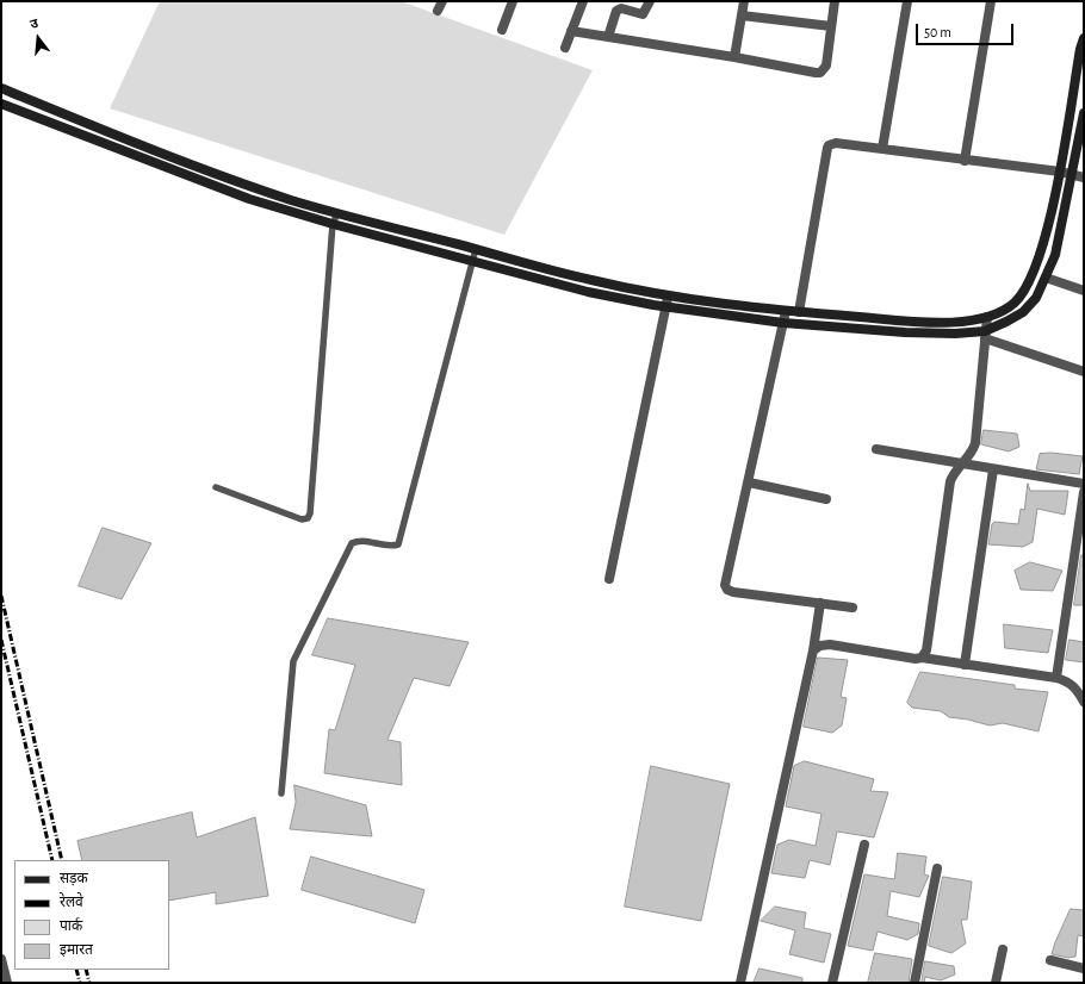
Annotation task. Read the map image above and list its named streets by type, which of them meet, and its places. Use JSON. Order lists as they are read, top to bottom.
{
  "legend": [
    "सड़क",
    "रेलवे",
    "पार्क",
    "इमारत"
  ],
  "scale_bar": "50 m",
  "north": "top"
}
